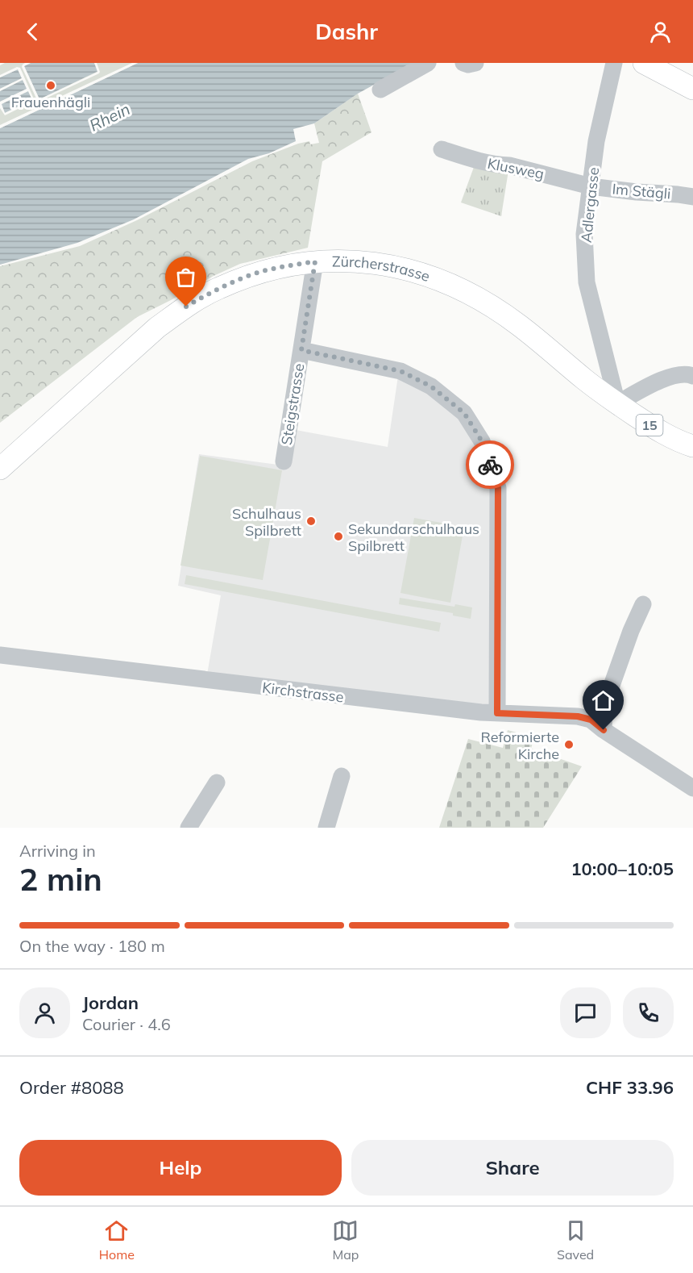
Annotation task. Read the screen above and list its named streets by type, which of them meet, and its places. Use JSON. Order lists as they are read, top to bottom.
{
  "streets": {
    "main road": ["Zürcherstrasse", "15"],
    "street": [
      "Klusweg",
      "Im Stägli",
      "Adlergasse",
      "Steigstrasse",
      "Kirchstrasse"
    ]
  },
  "crossings": [
    ["Klusweg", "Im Stägli"],
    ["Klusweg", "Adlergasse"],
    ["Im Stägli", "Adlergasse"],
    ["Adlergasse", "Zürcherstrasse"],
    ["Zürcherstrasse", "Steigstrasse"]
  ],
  "water": ["Rhein"],
  "places": [
    "Frauenhägli",
    "Schulhaus Spilbrett",
    "Sekundarschulhaus Spilbrett",
    "Reformierte Kirche"
  ],
  "page": {
    "header": "Dashr",
    "heading": ["2 min", "Arriving in", "10:00–10:05"],
    "panel": [
      "Jordan",
      "Courier · 4.6",
      "Order #8088",
      "CHF 33.96"
    ],
    "bar": "On the way · 180 m",
    "buttons": ["Help", "Share"],
    "tabs": ["Home", "Map", "Saved"]
  }
}
